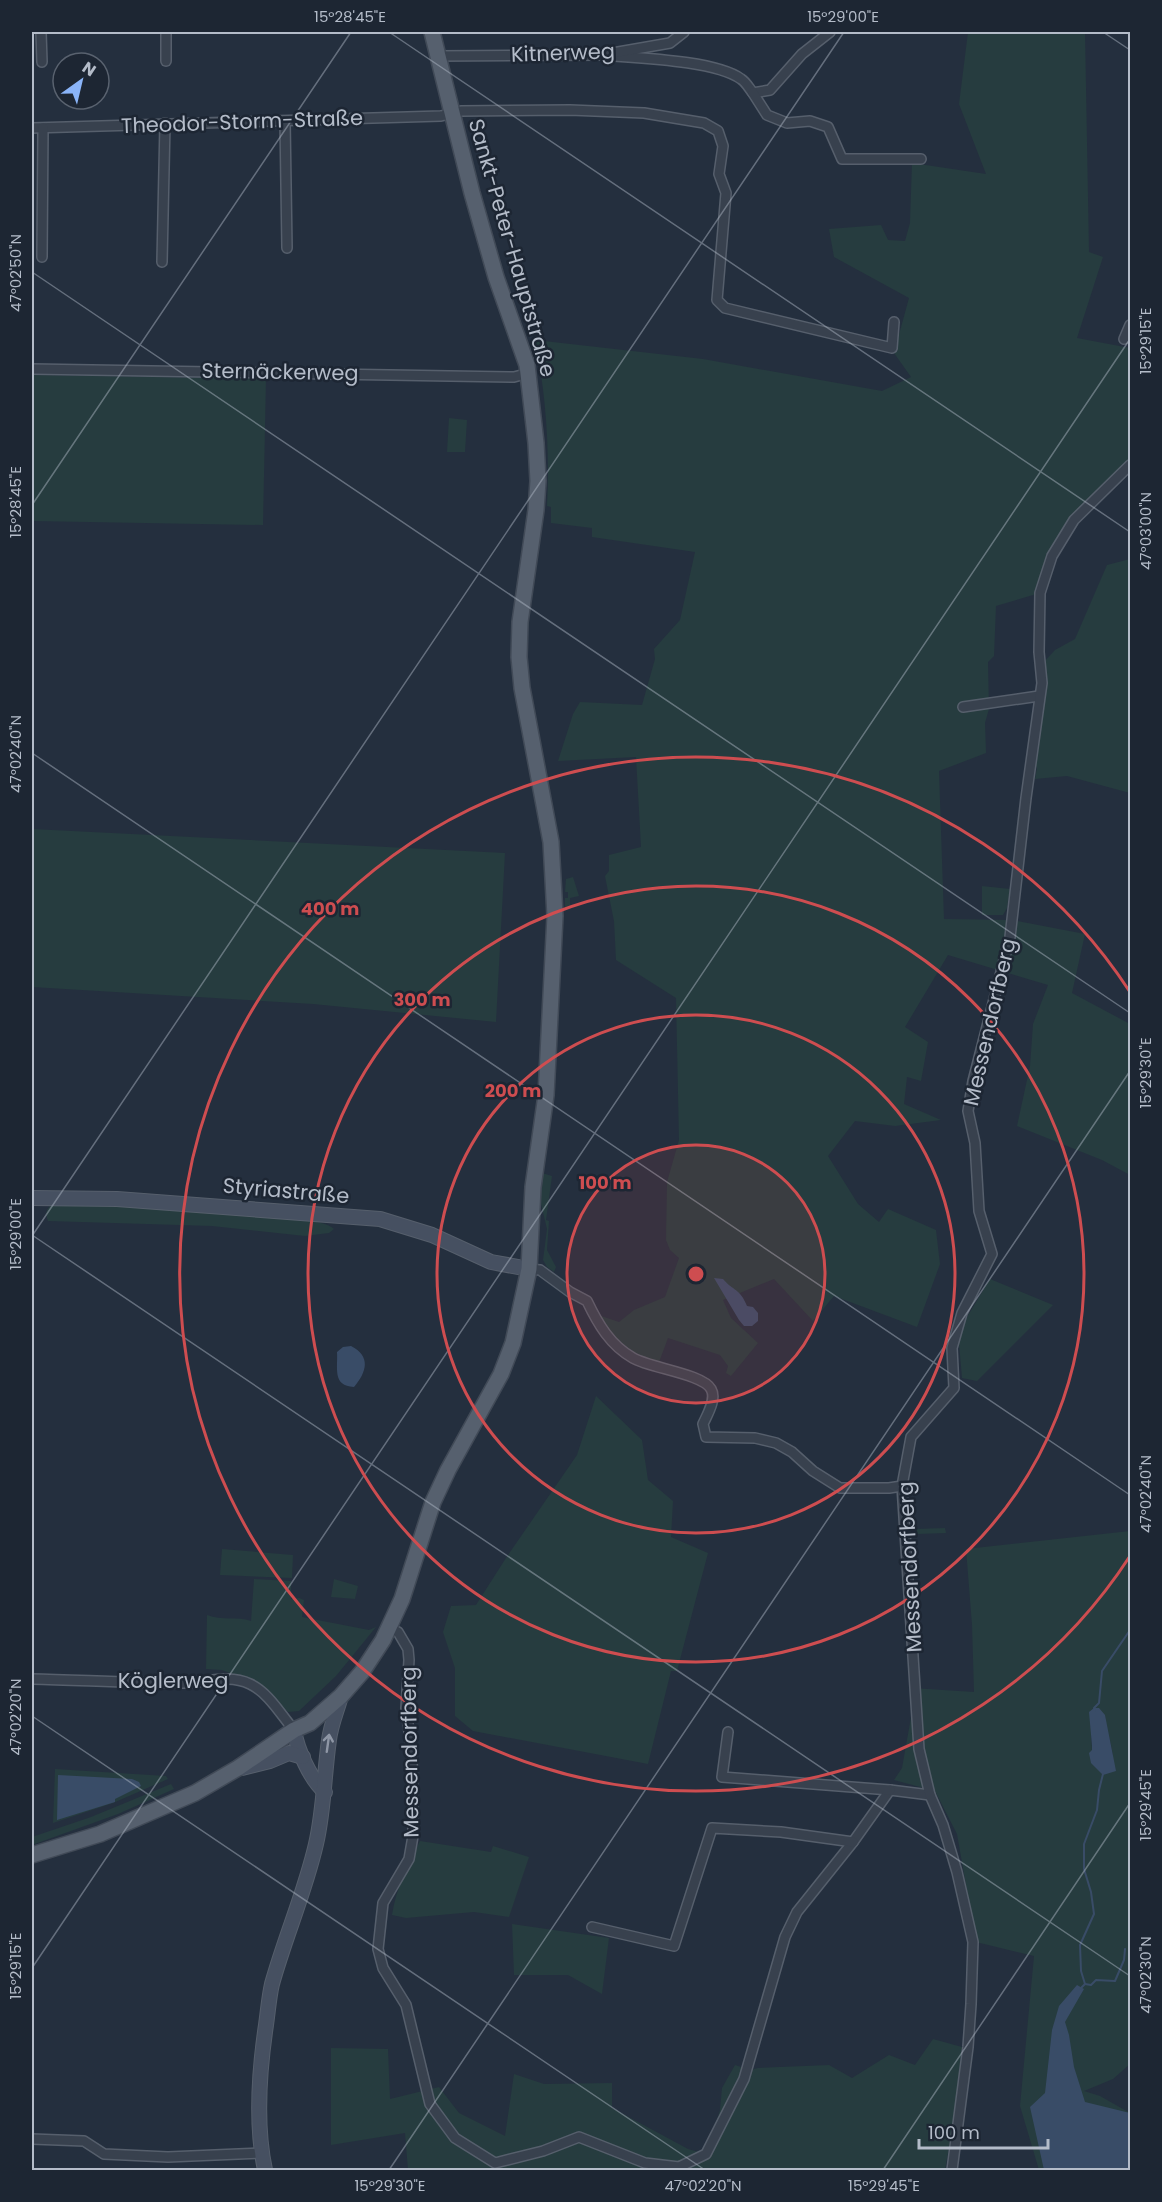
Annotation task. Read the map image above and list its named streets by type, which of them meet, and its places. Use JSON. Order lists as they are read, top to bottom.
{
  "streets": {
    "main road": ["Sankt-Peter-Hauptstraße", "Styriastraße"],
    "street": [
      "Kitnerweg",
      "Theodor-Storm-Straße",
      "Sternäckerweg",
      "Messendorfberg",
      "Köglerweg"
    ]
  },
  "crossings": [
    ["Kitnerweg", "Sankt-Peter-Hauptstraße"],
    ["Theodor-Storm-Straße", "Sankt-Peter-Hauptstraße"],
    ["Sankt-Peter-Hauptstraße", "Sternäckerweg"],
    ["Sankt-Peter-Hauptstraße", "Messendorfberg"],
    ["Sankt-Peter-Hauptstraße", "Styriastraße"]
  ],
  "scale_bar": "100 m",
  "north": "top right",
  "coordinates": [
    "15°28'45\"E",
    "15°29'00\"E",
    "47°02'50\"N",
    "15°29'15\"E",
    "47°03'00\"N",
    "47°02'40\"N",
    "15°29'30\"E",
    "47°02'20\"N",
    "15°29'45\"E",
    "47°02'30\"N"
  ],
  "rings": [
    "400 m",
    "300 m",
    "200 m",
    "100 m"
  ]
}
